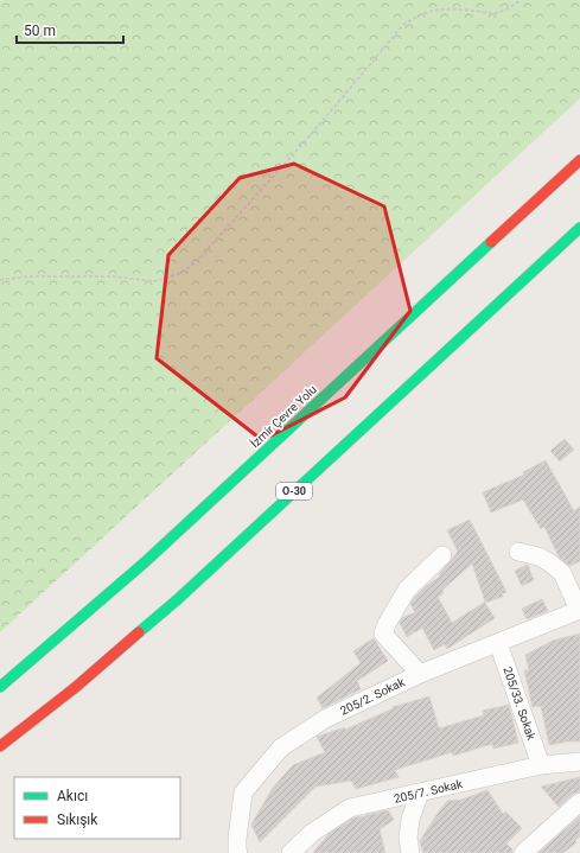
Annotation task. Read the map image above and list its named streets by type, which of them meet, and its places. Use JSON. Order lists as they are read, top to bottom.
{
  "streets": {
    "highway": ["İzmir Çevre Yolu", "O-30"],
    "street": ["205/2. Sokak", "205/33. Sokak", "205/7. Sokak"]
  },
  "crossings": [
    ["205/2. Sokak", "205/33. Sokak"],
    ["205/33. Sokak", "205/7. Sokak"]
  ],
  "legend": ["Akıcı", "Sıkışık"],
  "scale_bar": "50 m"
}
